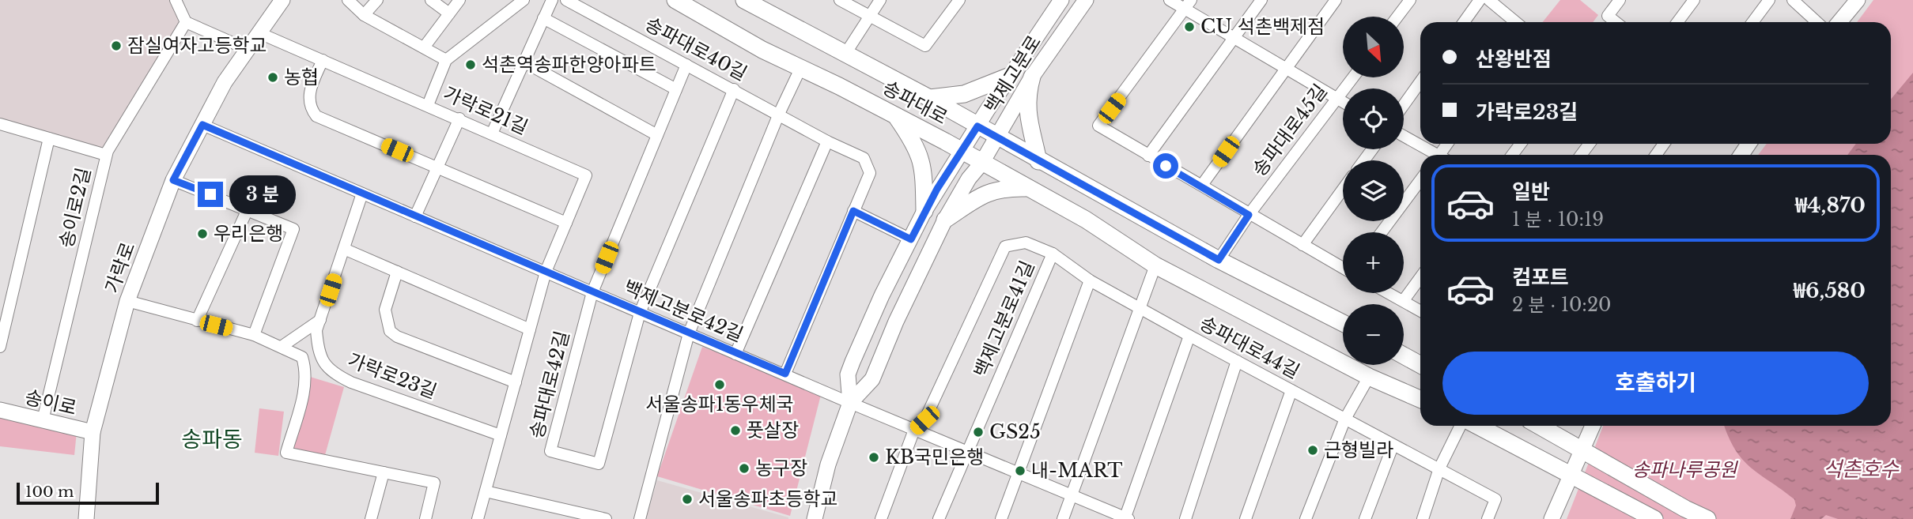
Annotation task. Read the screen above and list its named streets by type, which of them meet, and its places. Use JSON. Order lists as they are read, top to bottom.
{
  "streets": {
    "main road": [
      "백제고분로",
      "송파대로",
      "가락로",
      "송이로"
    ],
    "street": [
      "송파대로40길",
      "가락로21길",
      "송파대로45길",
      "송이로2길",
      "백제고분로42길",
      "백제고분로41길",
      "송파대로44길",
      "가락로23길",
      "송파대로42길"
    ]
  },
  "crossings": [
    ["송파대로40길", "송파대로42길"],
    ["백제고분로", "송파대로"],
    ["백제고분로", "백제고분로42길"],
    ["송파대로", "송파대로45길"],
    ["가락로21길", "가락로"],
    ["가락로21길", "백제고분로42길"],
    ["가락로21길", "가락로23길"],
    ["송이로2길", "송이로"],
    ["가락로", "백제고분로42길"],
    ["가락로", "송이로"],
    ["백제고분로42길", "가락로23길"],
    ["백제고분로42길", "송파대로42길"],
    ["백제고분로41길", "송파대로44길"]
  ],
  "districts": ["송파동"],
  "water": ["석촌호수"],
  "parks": ["송파나루공원"],
  "places": [
    "CU 석촌백제점",
    "잠실여자고등학교",
    "석촌역송파한양아파트",
    "농협",
    "우리은행",
    "서울송파1동우체국",
    "풋살장",
    "GS25",
    "근형빌라",
    "KB국민은행",
    "농구장",
    "내-MART",
    "서울송파초등학교"
  ],
  "scale_bar": "100 m",
  "north": "bottom right",
  "page": {
    "map_buttons": ["+", "−"],
    "banner": ["산왕반점", "가락로23길"],
    "list": [
      {
        "name": "일반",
        "note": "1 분 · 10:19",
        "value": "₩4,870"
      },
      {
        "name": "컴포트",
        "note": "2 분 · 10:20",
        "value": "₩6,580"
      }
    ],
    "bubble": "3 분",
    "buttons": "호출하기",
    "scale": "100 m"
  }
}
